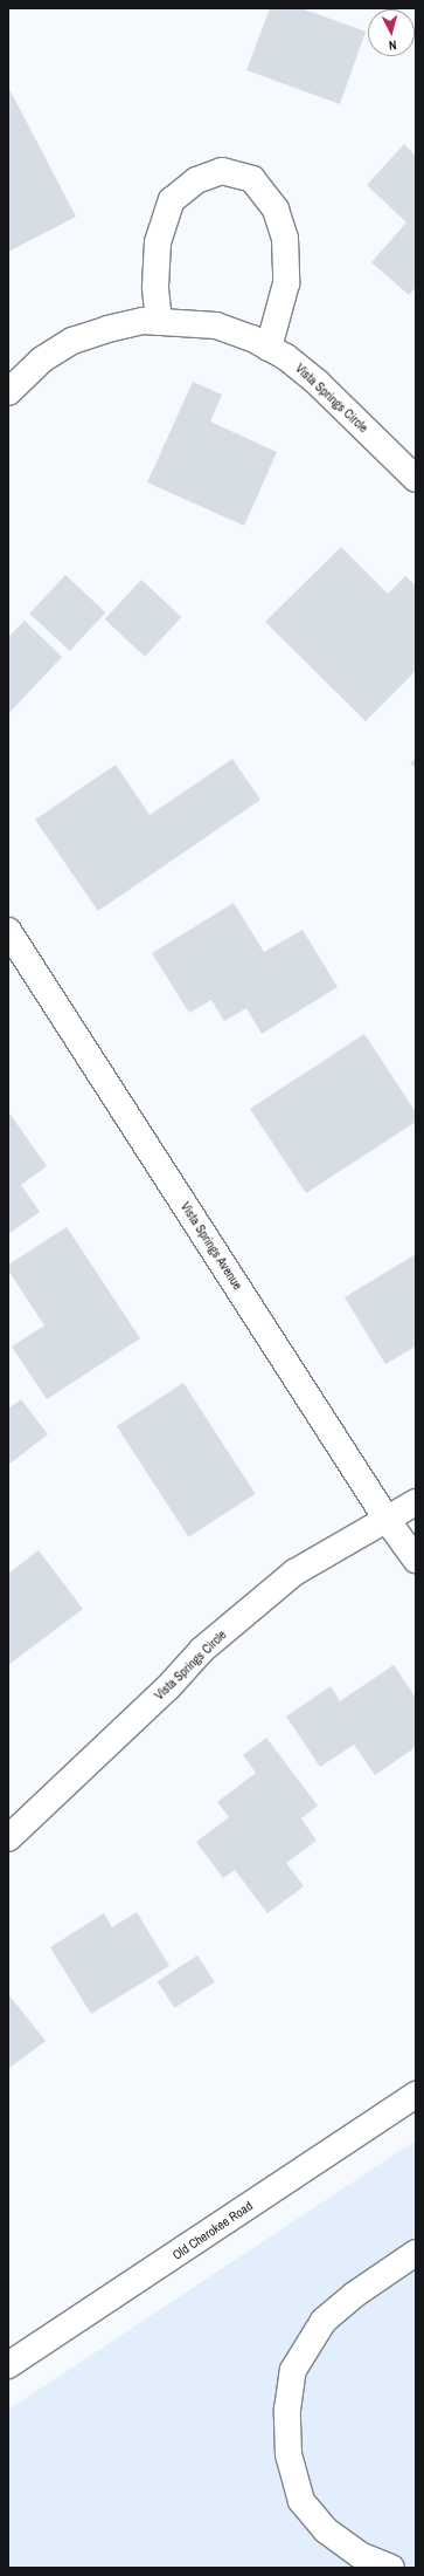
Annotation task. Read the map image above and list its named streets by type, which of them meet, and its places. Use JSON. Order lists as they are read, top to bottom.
{
  "streets": {
    "street": ["Vista Springs Circle", "Vista Springs Avenue", "Old Cherokee Road"]
  },
  "crossings": [
    ["Vista Springs Circle", "Vista Springs Avenue"]
  ],
  "north": "bottom"
}
